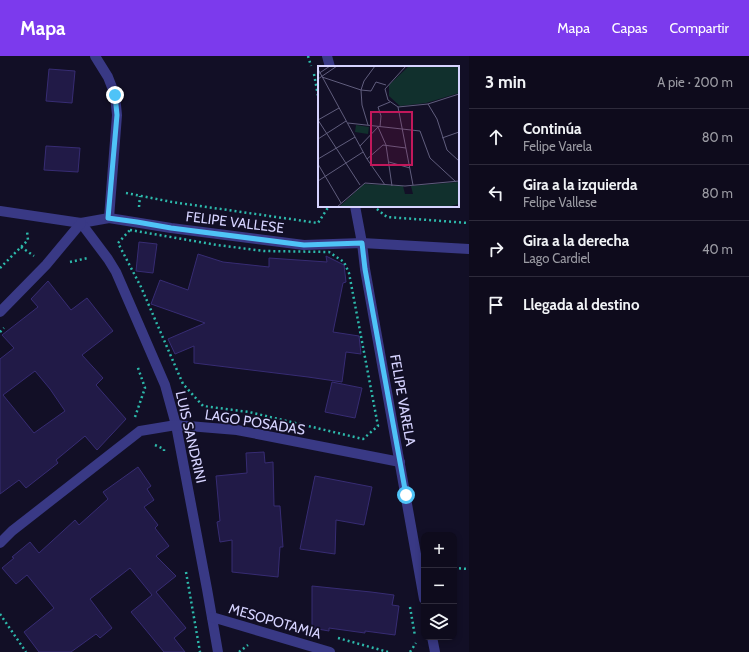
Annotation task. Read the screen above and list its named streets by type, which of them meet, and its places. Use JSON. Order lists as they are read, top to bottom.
{
  "streets": {
    "street": [
      "FELIPE VALLESE",
      "FELIPE VARELA",
      "LAGO POSADAS",
      "LUIS SANDRINI",
      "MESOPOTAMIA"
    ]
  },
  "crossings": [
    ["FELIPE VALLESE", "FELIPE VARELA"],
    ["FELIPE VALLESE", "LUIS SANDRINI"],
    ["FELIPE VARELA", "LAGO POSADAS"],
    ["LAGO POSADAS", "LUIS SANDRINI"],
    ["LUIS SANDRINI", "MESOPOTAMIA"]
  ],
  "page": {
    "header": "Mapa",
    "nav": ["Mapa", "Capas", "Compartir"],
    "heading": ["3 min", "A pie · 200 m"],
    "list": [
      ["Continúa", "Felipe Varela", "80 m"],
      ["Gira a la izquierda", "Felipe Vallese", "80 m"],
      ["Gira a la derecha", "Lago Cardiel", "40 m"],
      "Llegada al destino"
    ],
    "map_buttons": ["+", "−"]
  }
}
